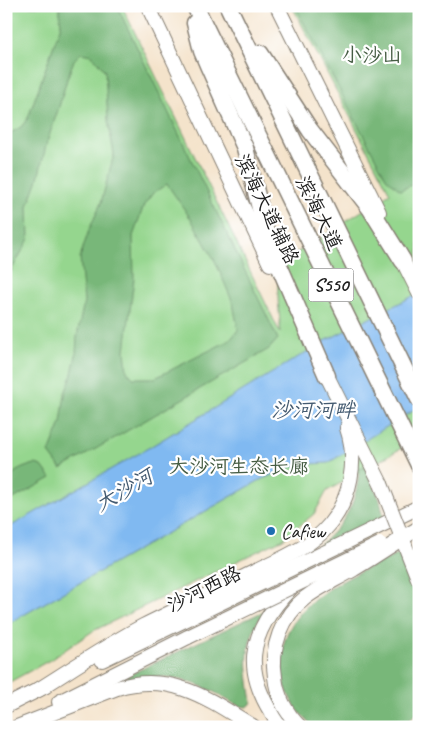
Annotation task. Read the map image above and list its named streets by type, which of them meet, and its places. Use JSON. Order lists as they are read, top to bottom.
{
  "streets": {
    "highway": ["滨海大道", "S550"],
    "main road": ["滨海大道辅路", "沙河西路"]
  },
  "water": ["沙河河畔", "大沙河"],
  "parks": ["小沙山", "大沙河生态长廊"],
  "places": ["Cafiew"]
}
